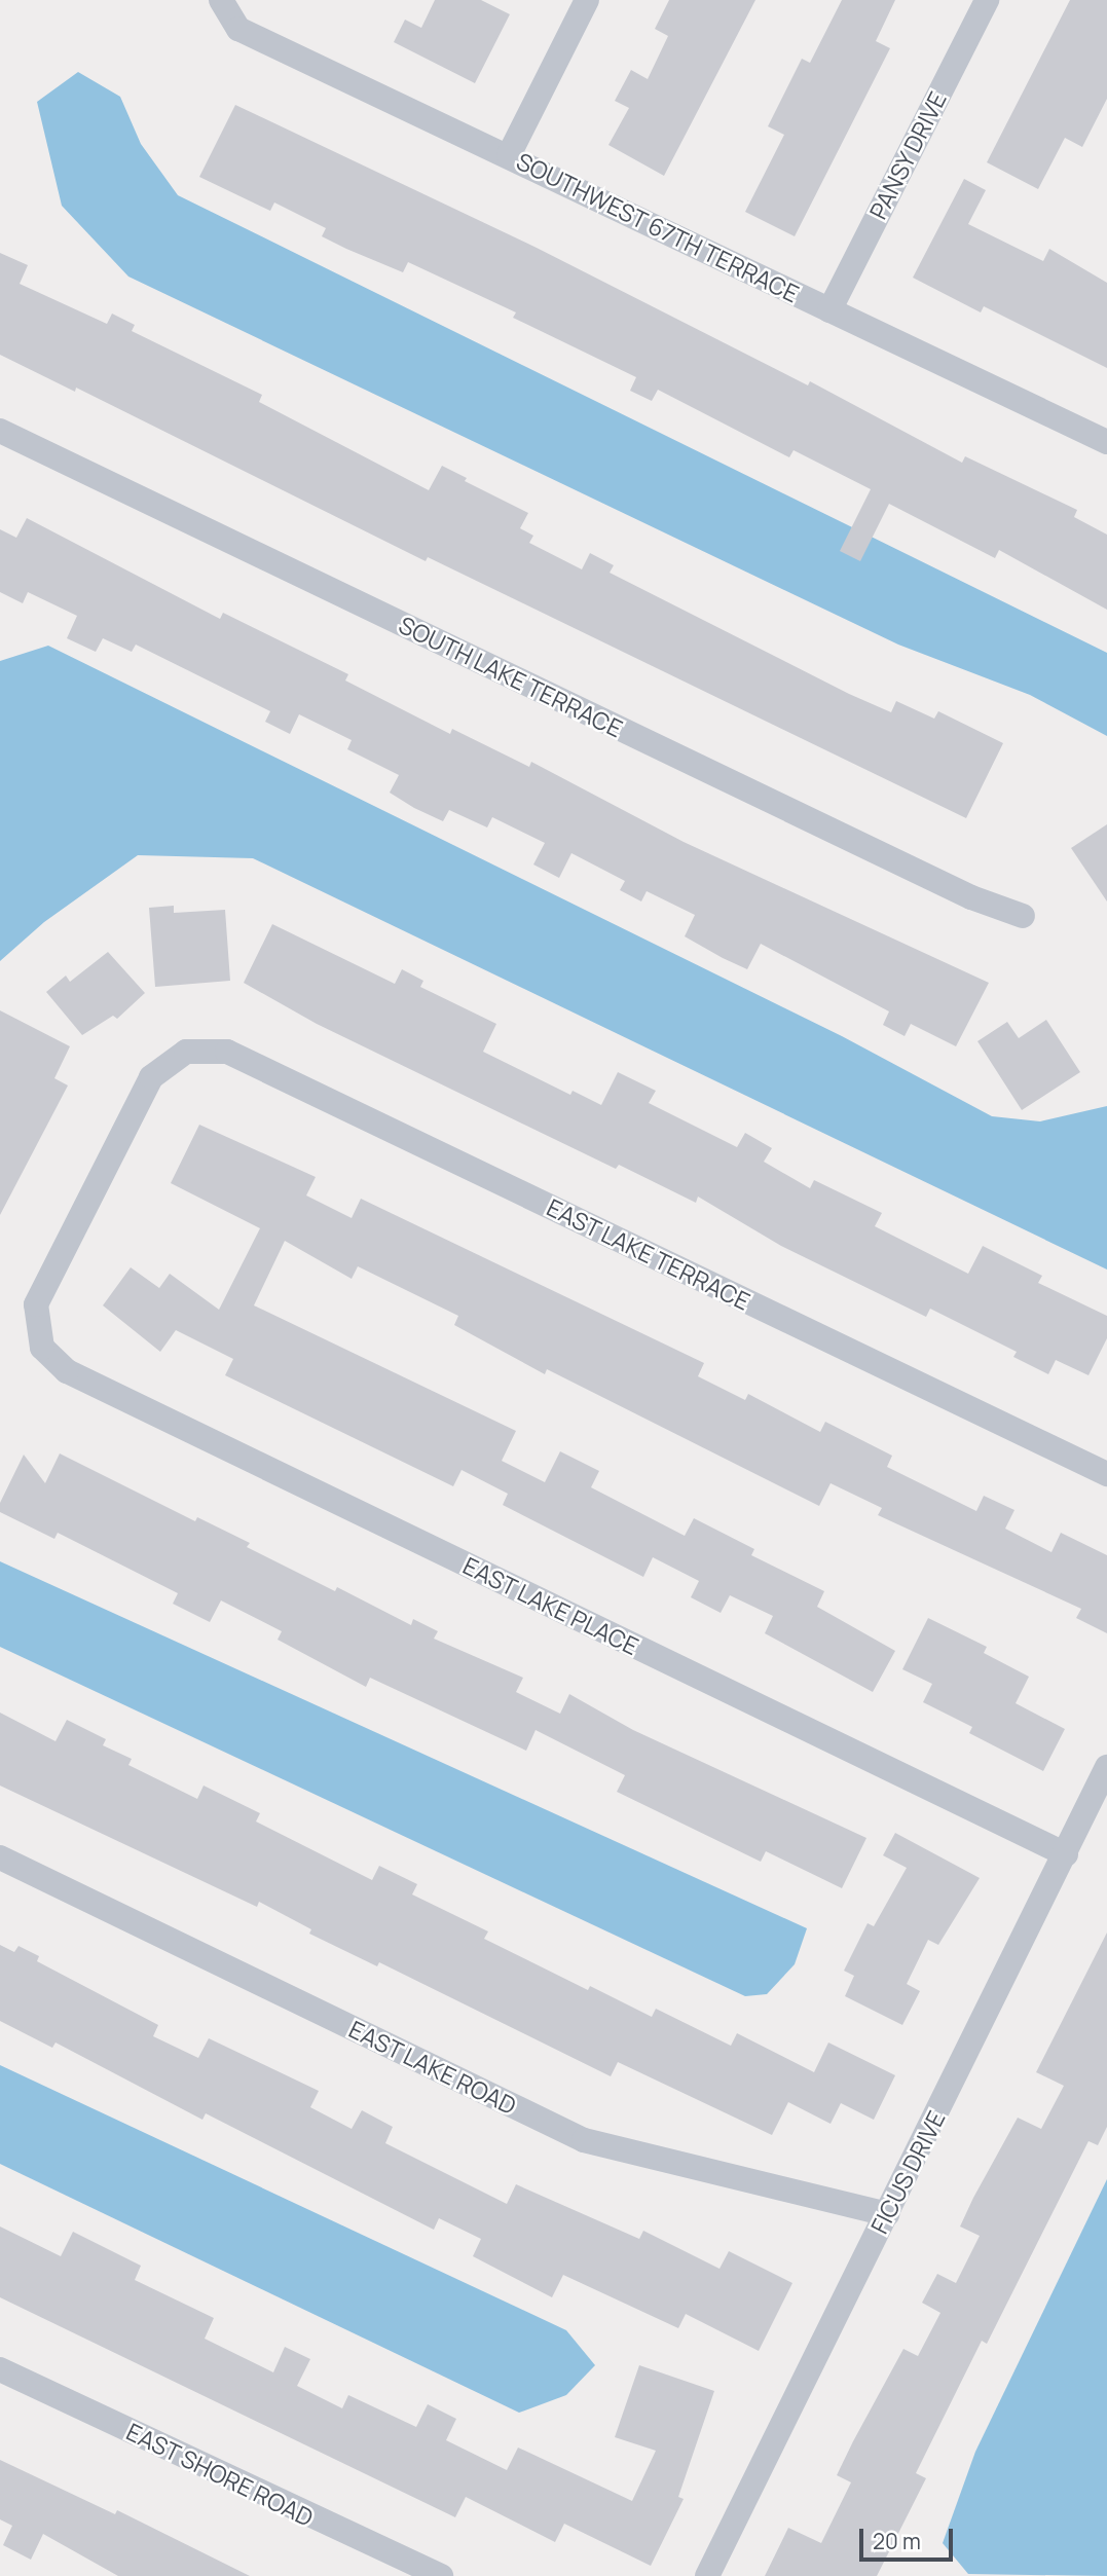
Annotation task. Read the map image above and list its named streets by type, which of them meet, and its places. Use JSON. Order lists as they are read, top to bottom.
{
  "streets": {
    "street": [
      "PANSY DRIVE",
      "SOUTHWEST 67TH TERRACE",
      "SOUTH LAKE TERRACE",
      "EAST LAKE TERRACE",
      "EAST LAKE PLACE",
      "EAST LAKE ROAD",
      "FICUS DRIVE",
      "EAST SHORE ROAD"
    ]
  },
  "crossings": [
    ["PANSY DRIVE", "SOUTHWEST 67TH TERRACE"],
    ["EAST LAKE TERRACE", "EAST LAKE PLACE"],
    ["EAST LAKE PLACE", "FICUS DRIVE"],
    ["EAST LAKE ROAD", "FICUS DRIVE"]
  ],
  "scale_bar": "20 m"
}
